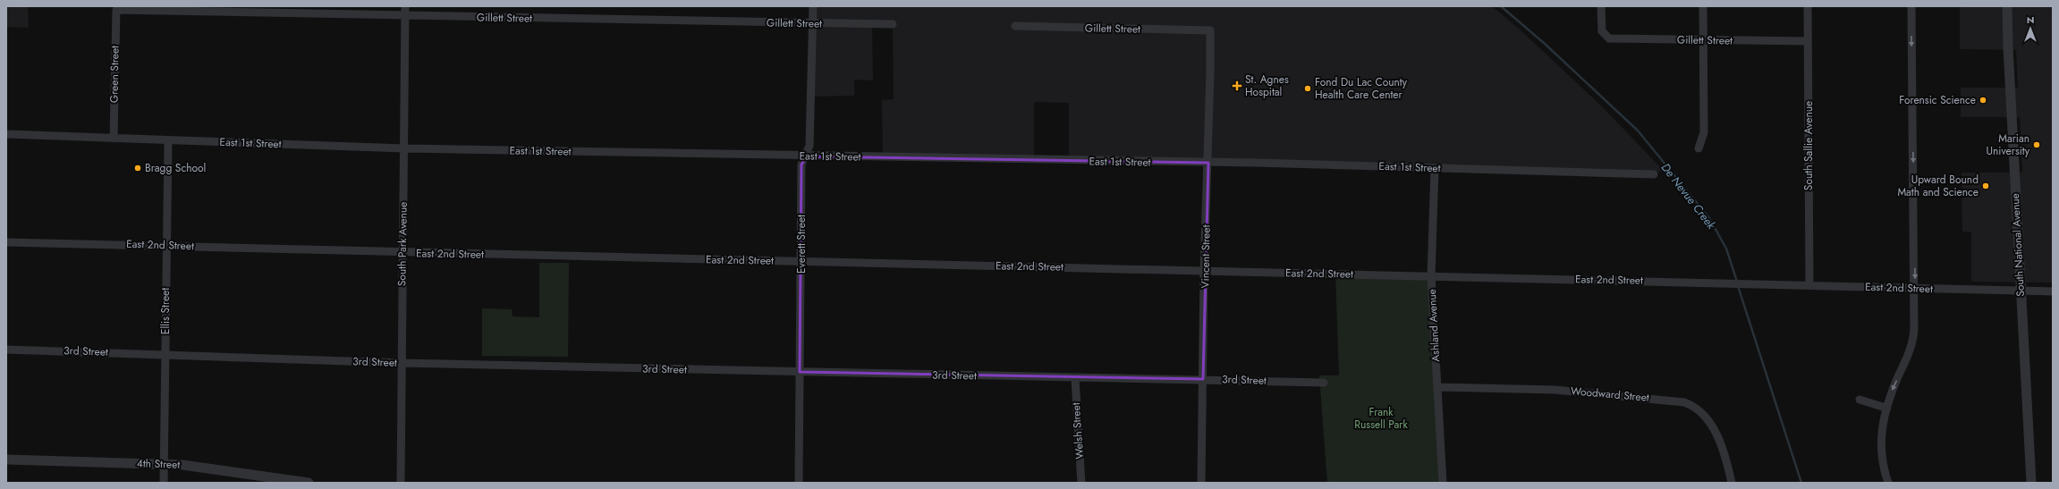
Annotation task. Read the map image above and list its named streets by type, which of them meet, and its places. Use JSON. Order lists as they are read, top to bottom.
{
  "streets": {
    "street": [
      "Gillett Street",
      "Green Street",
      "East 1st Street",
      "South Sallie Avenue",
      "South Park Avenue",
      "Everett Street",
      "East 2nd Street",
      "South National Avenue",
      "Vincent Street",
      "Ellis Street",
      "Ashland Avenue",
      "3rd Street",
      "Woodward Street",
      "Welsh Street",
      "4th Street"
    ]
  },
  "crossings": [
    ["Gillett Street", "Green Street"],
    ["Gillett Street", "South Sallie Avenue"],
    ["Gillett Street", "South Park Avenue"],
    ["Gillett Street", "Everett Street"],
    ["Gillett Street", "Vincent Street"],
    ["Green Street", "East 1st Street"],
    ["East 1st Street", "South Park Avenue"],
    ["East 1st Street", "Everett Street"],
    ["East 1st Street", "Vincent Street"],
    ["East 1st Street", "Ellis Street"],
    ["East 1st Street", "Ashland Avenue"],
    ["South Sallie Avenue", "East 2nd Street"],
    ["South Park Avenue", "East 2nd Street"],
    ["South Park Avenue", "3rd Street"],
    ["Everett Street", "East 2nd Street"],
    ["Everett Street", "3rd Street"],
    ["East 2nd Street", "South National Avenue"],
    ["East 2nd Street", "Vincent Street"],
    ["East 2nd Street", "Ellis Street"],
    ["East 2nd Street", "Ashland Avenue"],
    ["Vincent Street", "3rd Street"],
    ["Ellis Street", "3rd Street"],
    ["Ellis Street", "4th Street"],
    ["Ashland Avenue", "Woodward Street"],
    ["3rd Street", "Welsh Street"]
  ],
  "water": ["De Nevue Creek"],
  "parks": ["Frank Russell Park"],
  "places": {
    "health": ["St. Agnes Hospital"],
    "other": [
      "Fond Du Lac County Health Care Center",
      "Forensic Science",
      "Marian University",
      "Bragg School",
      "Upward Bound Math and Science"
    ]
  },
  "north": "top"
}
